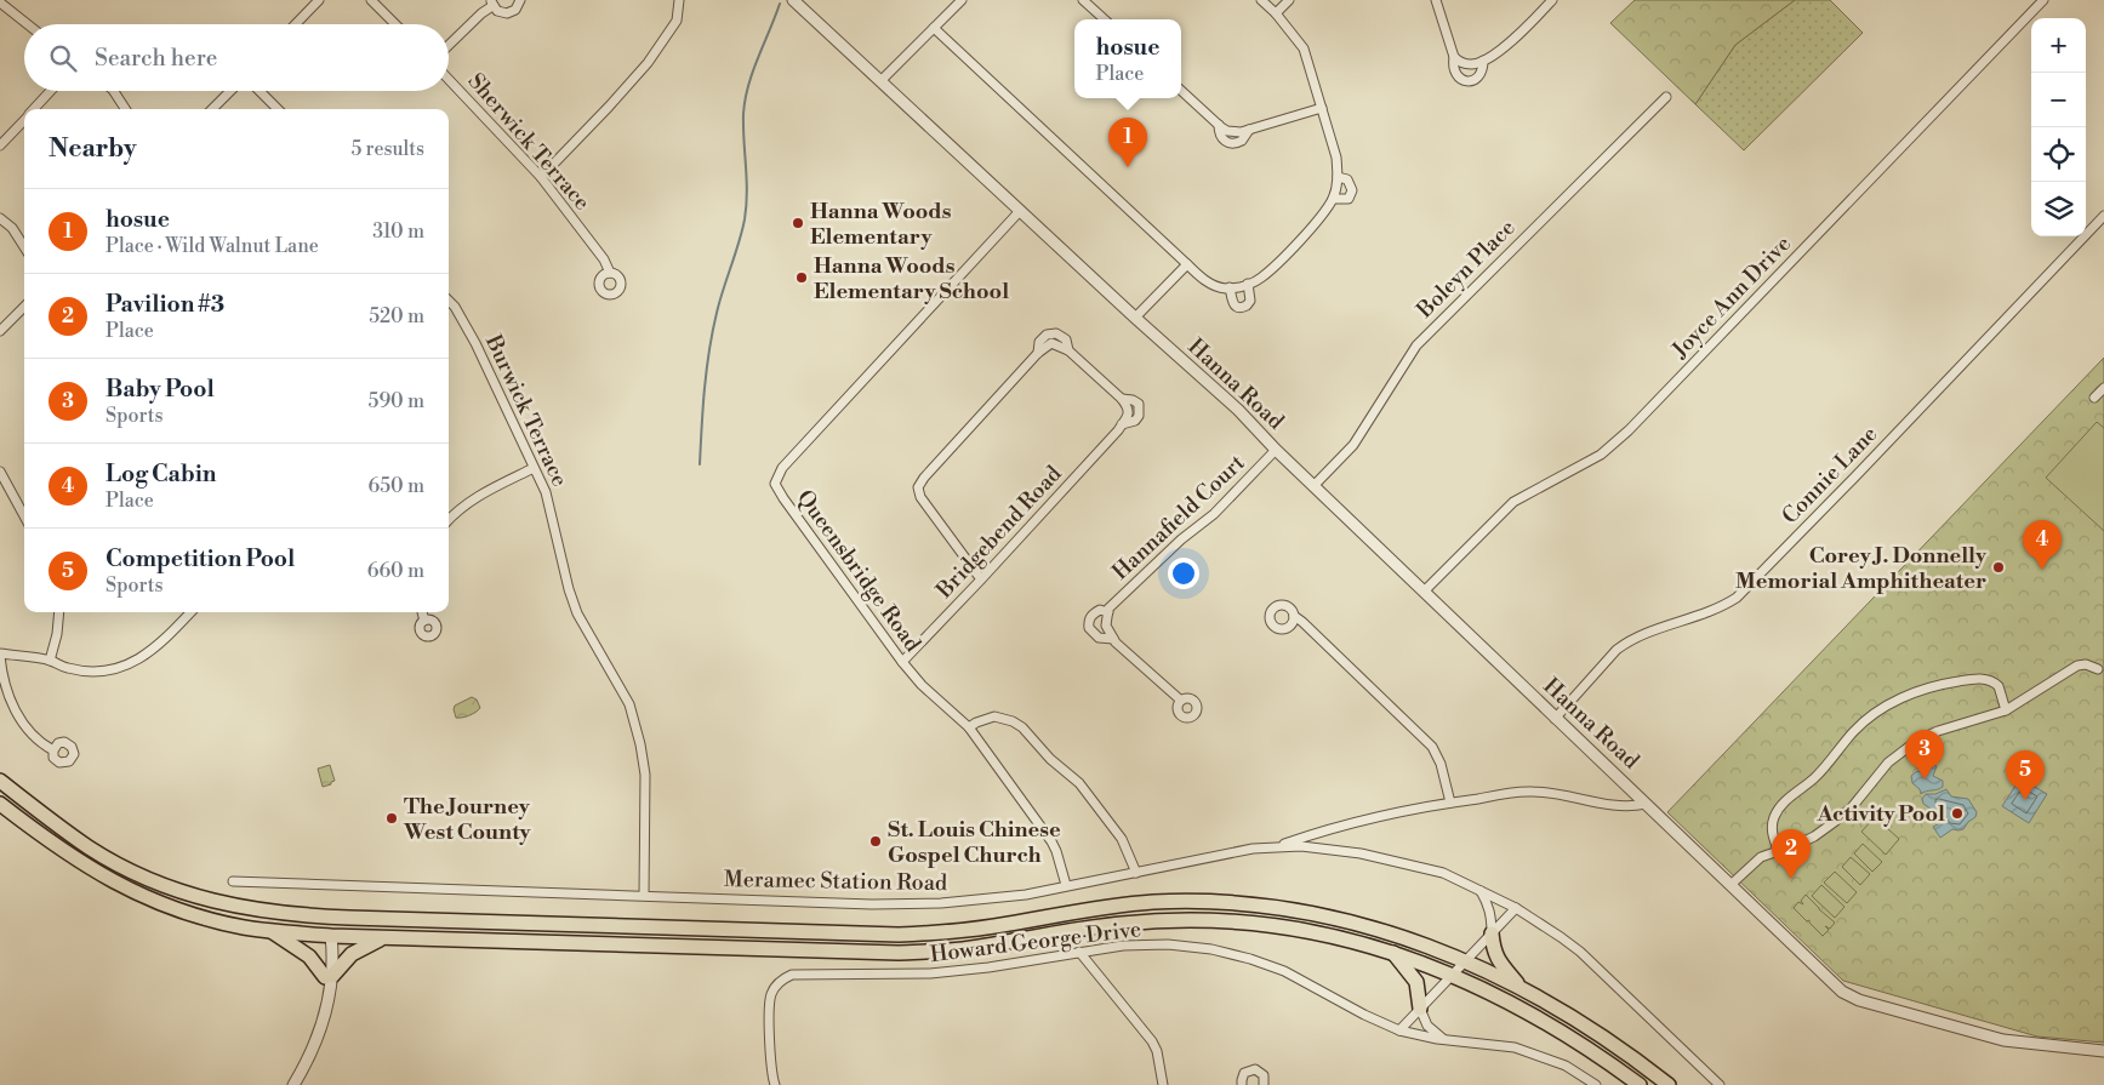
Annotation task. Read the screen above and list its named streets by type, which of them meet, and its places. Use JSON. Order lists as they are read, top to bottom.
{
  "streets": {
    "street": [
      "Sherwick Terrace",
      "Boleyn Place",
      "Joyce Ann Drive",
      "Hanna Road",
      "Burwick Terrace",
      "Connie Lane",
      "Hannafield Court",
      "Bridgebend Road",
      "Queensbridge Road",
      "Meramec Station Road",
      "Howard George Drive"
    ]
  },
  "crossings": [
    ["Boleyn Place", "Hanna Road"],
    ["Joyce Ann Drive", "Hanna Road"],
    ["Hanna Road", "Connie Lane"],
    ["Hanna Road", "Hannafield Court"],
    ["Hanna Road", "Queensbridge Road"],
    ["Burwick Terrace", "Meramec Station Road"],
    ["Bridgebend Road", "Queensbridge Road"],
    ["Queensbridge Road", "Meramec Station Road"]
  ],
  "places": [
    "Hanna Woods Elementary",
    "Hanna Woods Elementary School",
    "Corey J. Donnelly Memorial Amphitheater",
    "Activity Pool",
    "The Journey West County",
    "St. Louis Chinese Gospel Church"
  ],
  "page": {
    "map_buttons": ["+", "−"],
    "popup": ["hosue", "Place"],
    "search": "Search here",
    "heading": ["Nearby", "5 results"],
    "pins": [
      "1",
      "4",
      "3",
      "5",
      "2"
    ],
    "list": [
      {
        "mark": "1",
        "name": "hosue",
        "note": "Place · Wild Walnut Lane",
        "value": "310 m"
      },
      {
        "mark": "2",
        "name": "Pavilion #3",
        "note": "Place",
        "value": "520 m"
      },
      {
        "mark": "3",
        "name": "Baby Pool",
        "note": "Sports",
        "value": "590 m"
      },
      {
        "mark": "4",
        "name": "Log Cabin",
        "note": "Place",
        "value": "650 m"
      },
      {
        "mark": "5",
        "name": "Competition Pool",
        "note": "Sports",
        "value": "660 m"
      }
    ]
  }
}
